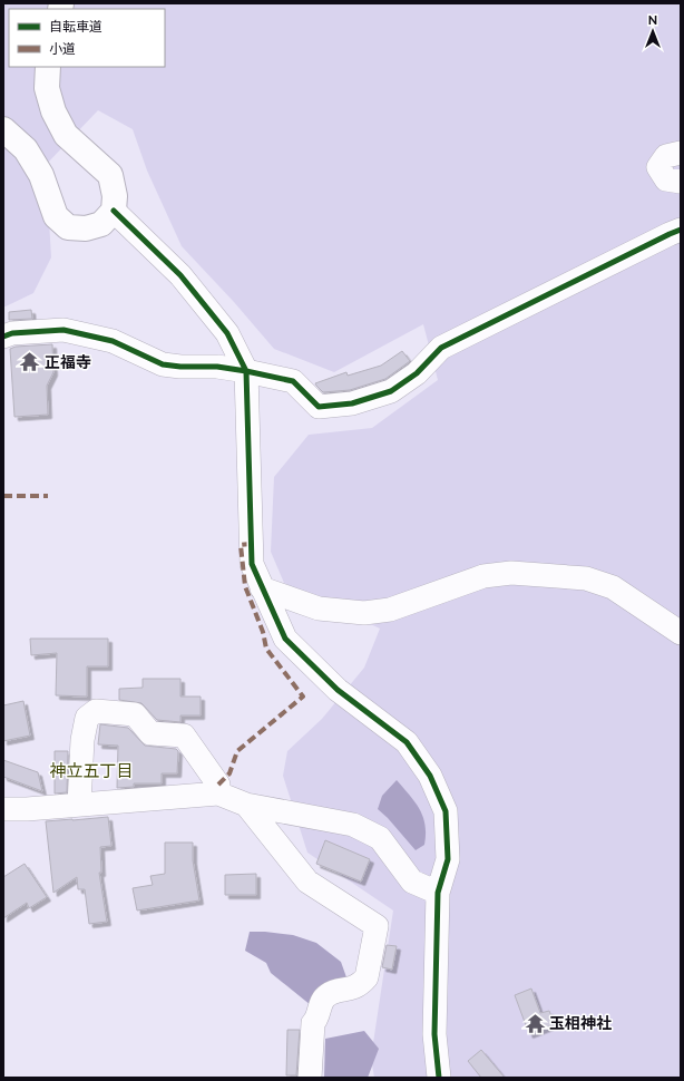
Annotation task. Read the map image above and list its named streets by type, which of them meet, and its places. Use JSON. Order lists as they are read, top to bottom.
{
  "districts": ["神立五丁目"],
  "places": {
    "temple": ["正福寺", "玉相神社"]
  },
  "legend": ["自転車道", "小道"],
  "north": "top"
}
